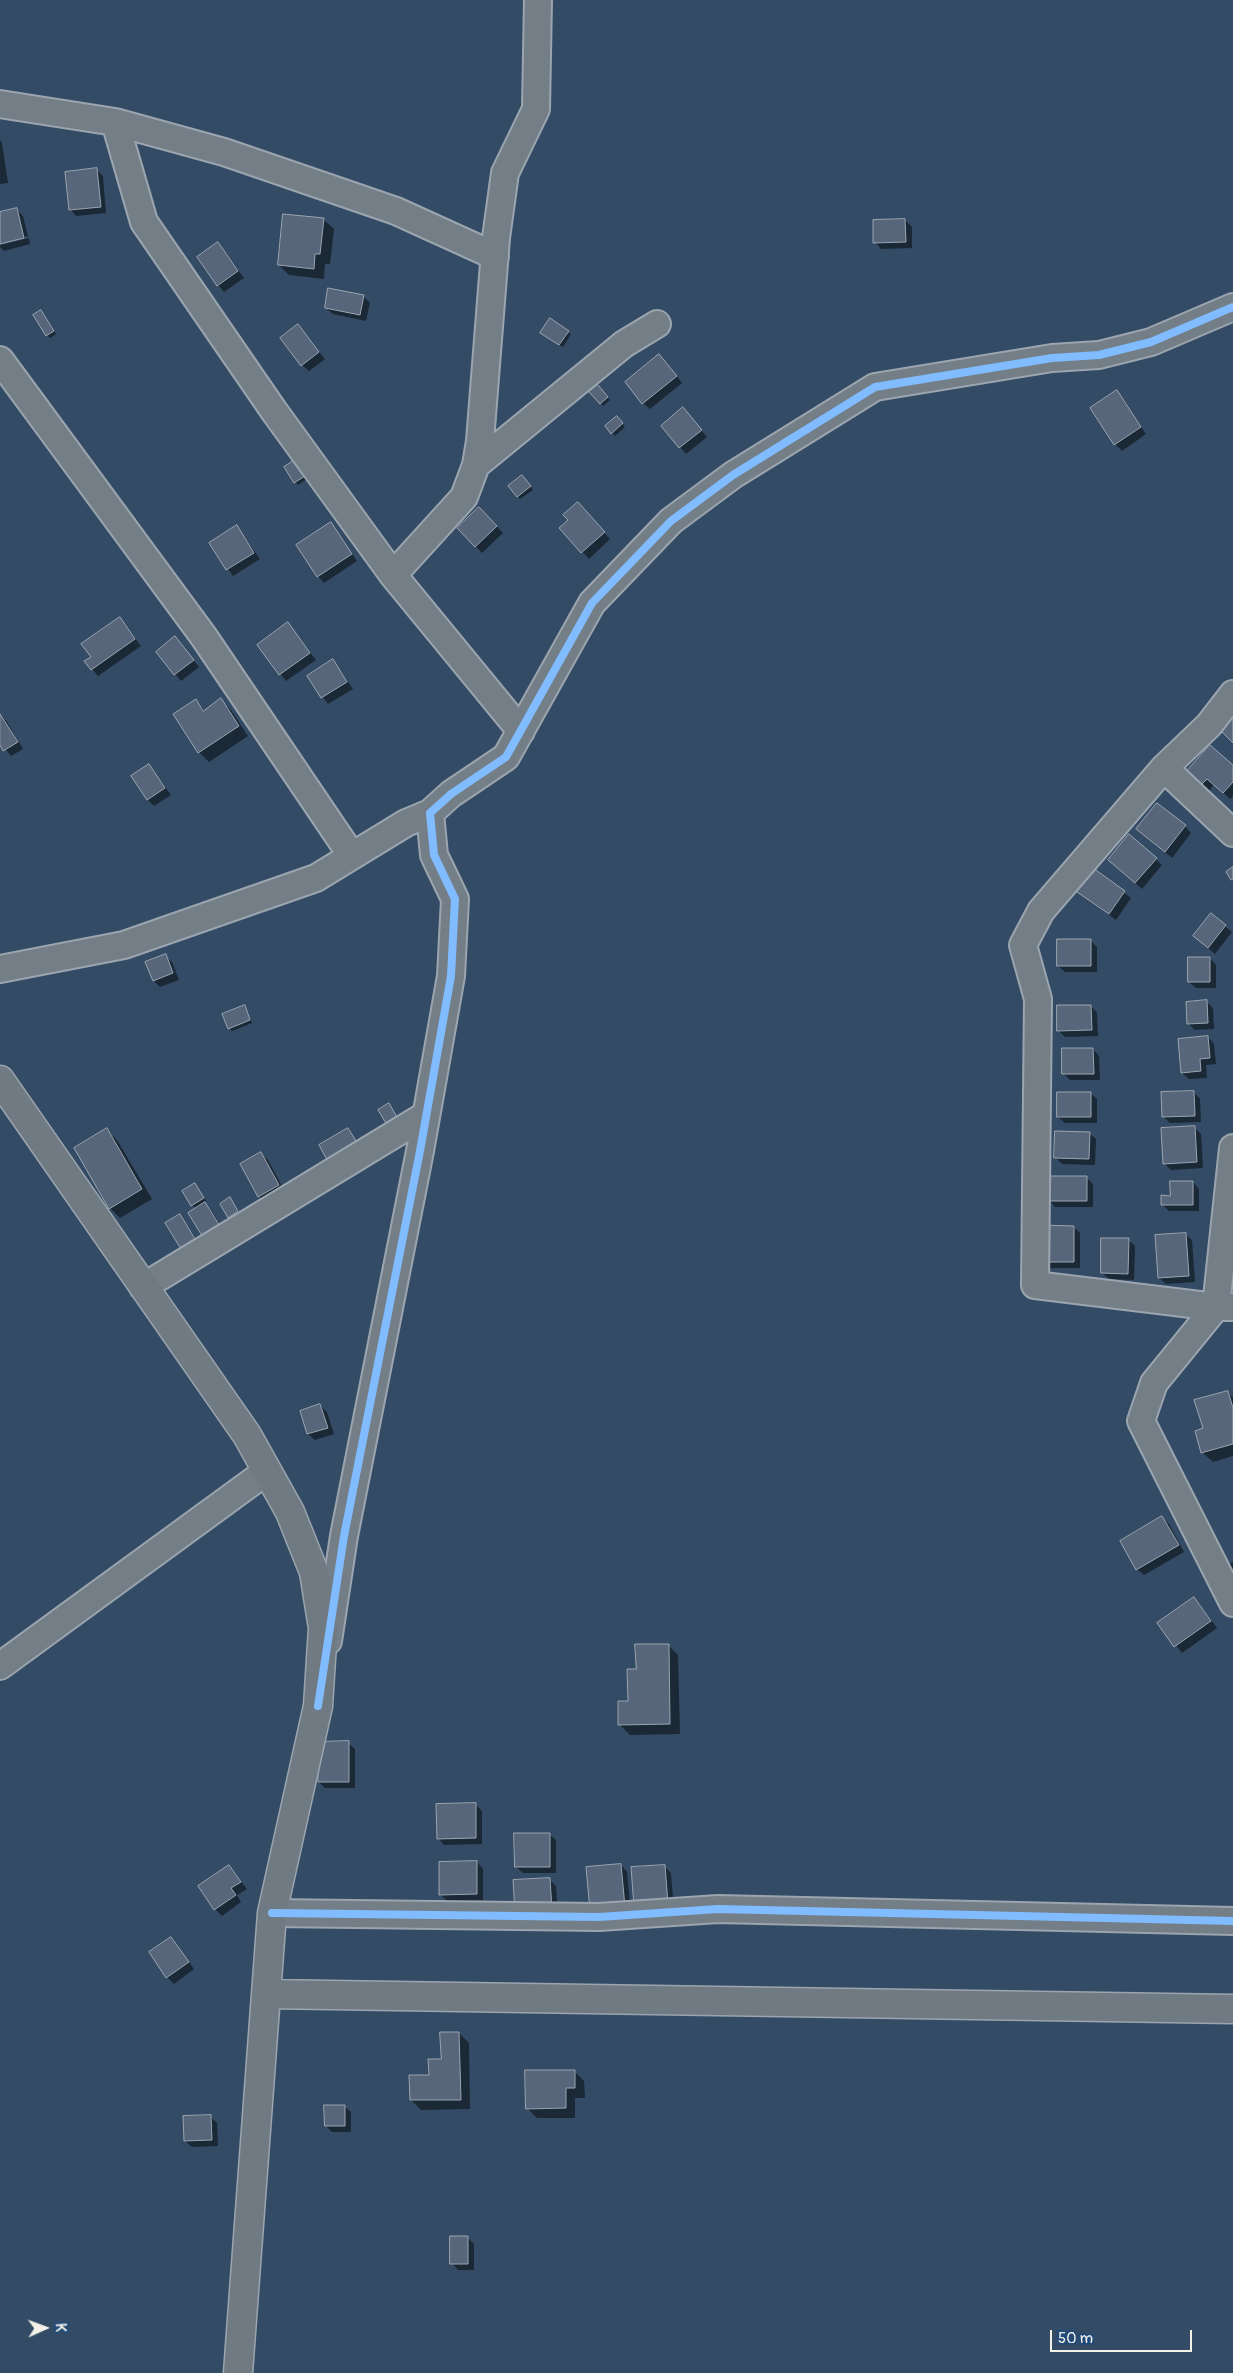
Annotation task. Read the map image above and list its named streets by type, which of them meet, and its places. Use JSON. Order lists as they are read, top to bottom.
{
  "scale_bar": "50 m",
  "north": "right"
}
